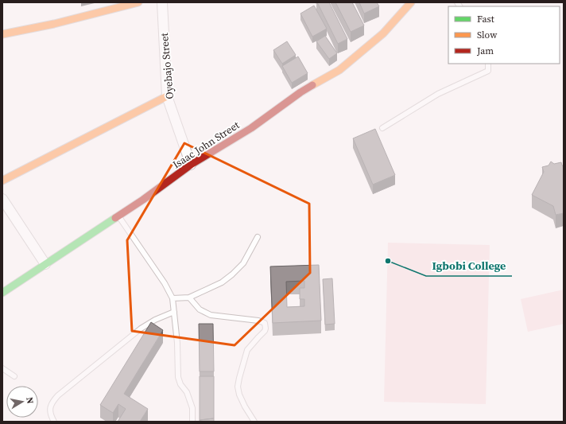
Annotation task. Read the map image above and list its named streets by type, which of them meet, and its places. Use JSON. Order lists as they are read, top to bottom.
{
  "streets": {
    "street": ["Oyebajo Street", "Isaac John Street"]
  },
  "crossings": [
    ["Oyebajo Street", "Isaac John Street"]
  ],
  "places": ["Igbobi College"],
  "legend": ["Fast", "Slow", "Jam"],
  "north": "right"
}
